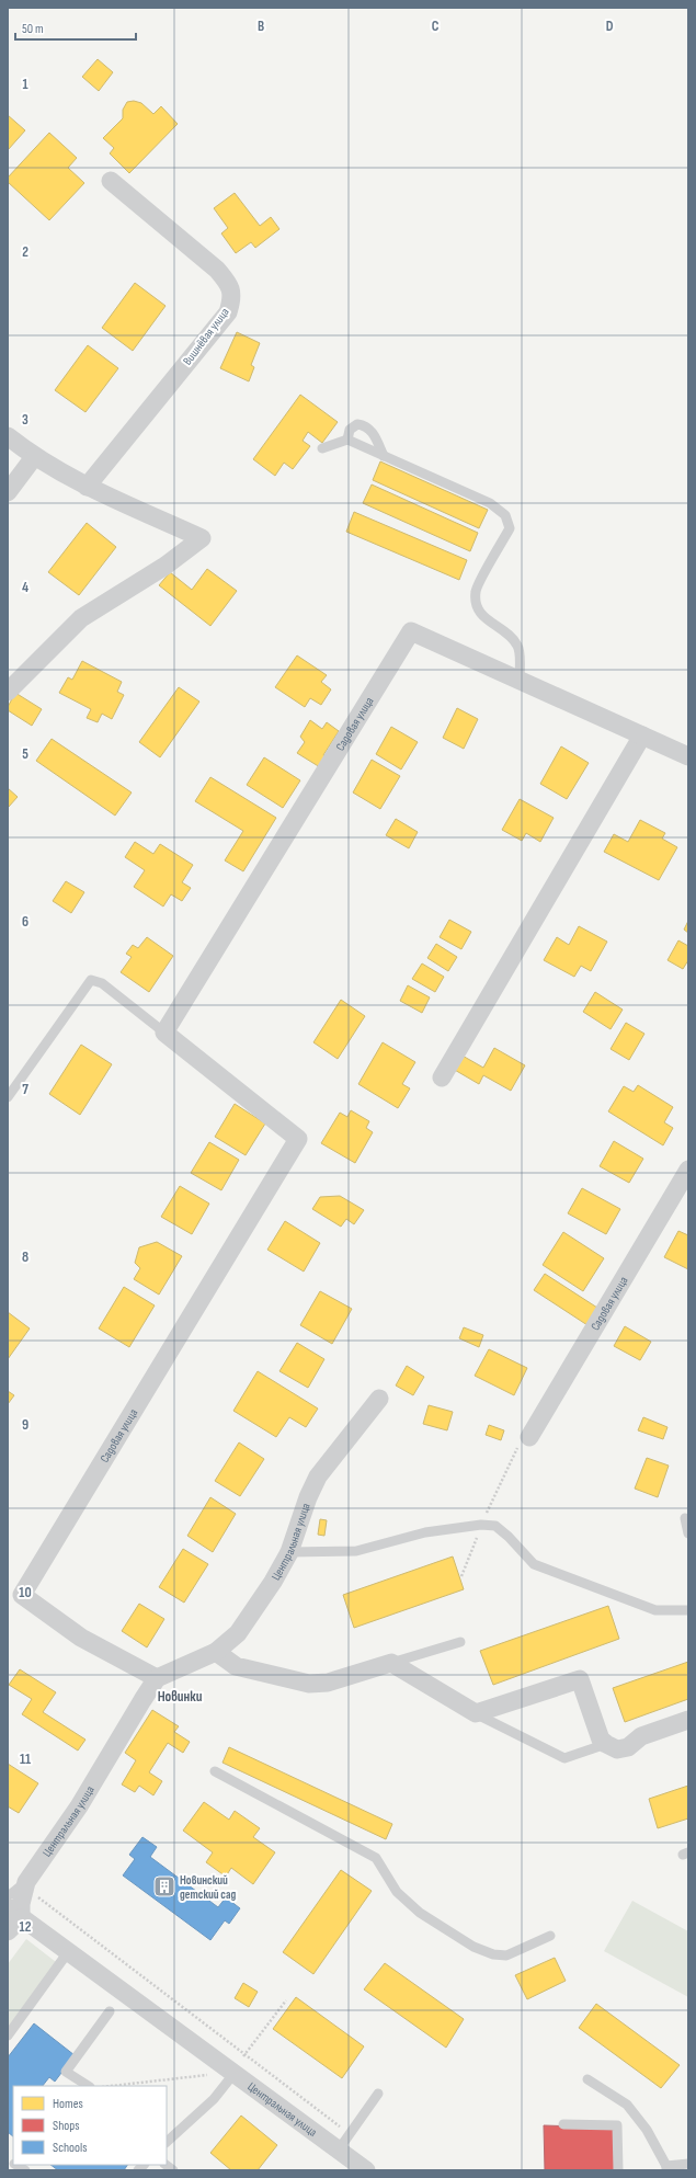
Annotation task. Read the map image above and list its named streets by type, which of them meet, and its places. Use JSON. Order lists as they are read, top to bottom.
{
  "streets": {
    "street": ["Вишнёвая улица", "Садовая улица", "Центральная улица"]
  },
  "crossings": [
    ["Садовая улица", "Центральная улица"]
  ],
  "districts": ["Новинки"],
  "places": {
    "building": ["Новинский детский сад"]
  },
  "legend": ["Homes", "Shops", "Schools"],
  "scale_bar": "50 m",
  "grid": {
    "columns": ["B", "C", "D"],
    "rows": [
      "1",
      "2",
      "3",
      "4",
      "5",
      "6",
      "7",
      "8",
      "9",
      "10",
      "11",
      "12"
    ]
  }
}
